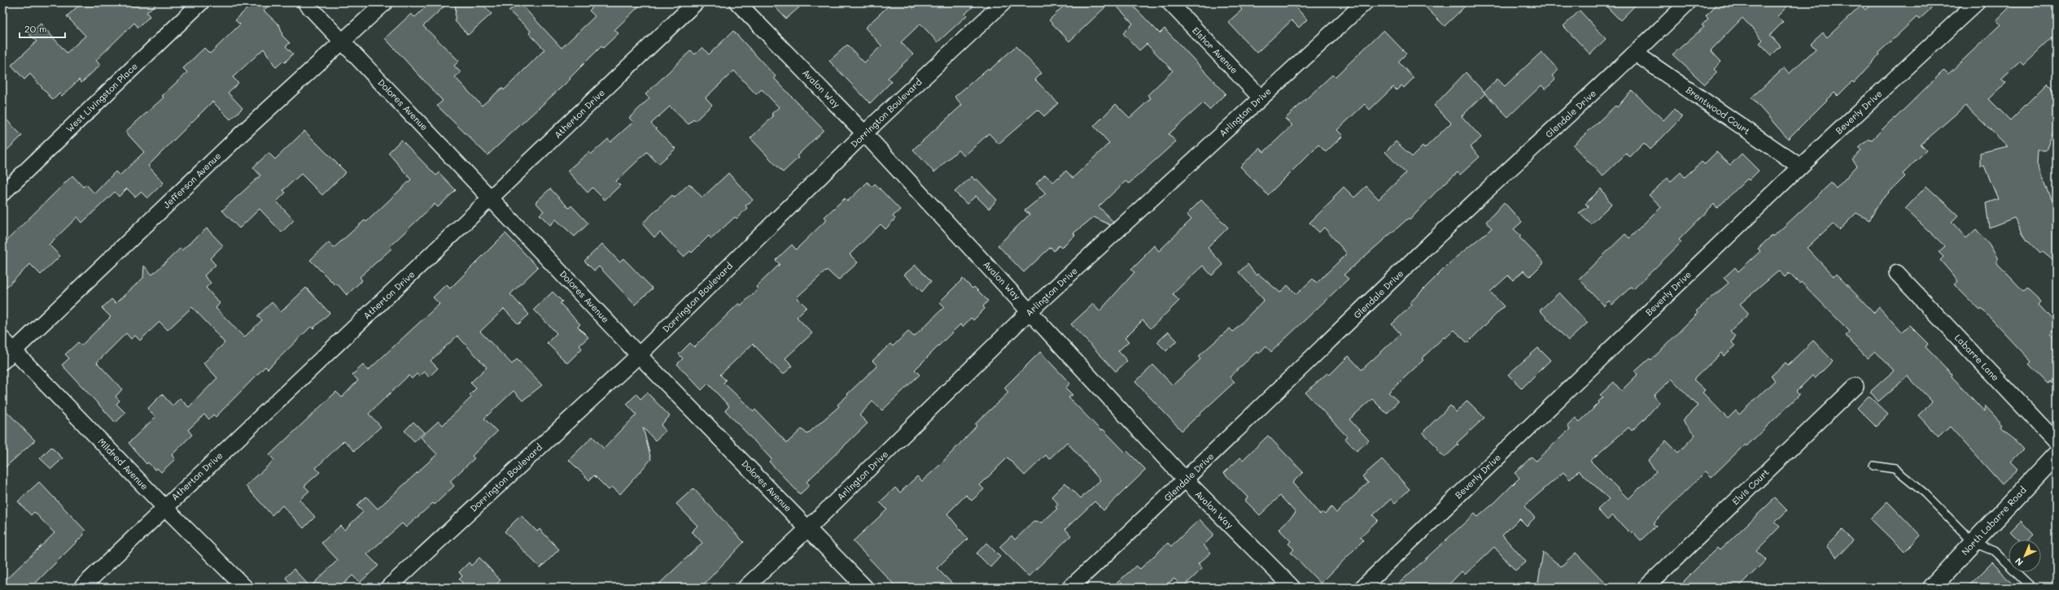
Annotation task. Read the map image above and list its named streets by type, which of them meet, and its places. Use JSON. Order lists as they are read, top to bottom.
{
  "streets": {
    "street": [
      "Elshor Avenue",
      "Avalon Way",
      "West Livingston Place",
      "Dolores Avenue",
      "Brentwood Court",
      "Arlington Drive",
      "Beverly Drive",
      "Dorrington Boulevard",
      "Atherton Drive",
      "Glendale Drive",
      "Jefferson Avenue",
      "Labarre Lane",
      "Mildred Avenue",
      "Elvis Court",
      "North Labarre Road"
    ]
  },
  "crossings": [
    ["Elshor Avenue", "Arlington Drive"],
    ["Avalon Way", "Arlington Drive"],
    ["Avalon Way", "Dorrington Boulevard"],
    ["Avalon Way", "Glendale Drive"],
    ["Dolores Avenue", "Arlington Drive"],
    ["Dolores Avenue", "Dorrington Boulevard"],
    ["Dolores Avenue", "Atherton Drive"],
    ["Dolores Avenue", "Jefferson Avenue"],
    ["Brentwood Court", "Beverly Drive"],
    ["Brentwood Court", "Glendale Drive"],
    ["Atherton Drive", "Mildred Avenue"],
    ["Jefferson Avenue", "Mildred Avenue"]
  ],
  "scale_bar": "20 m",
  "north": "bottom left"
}
